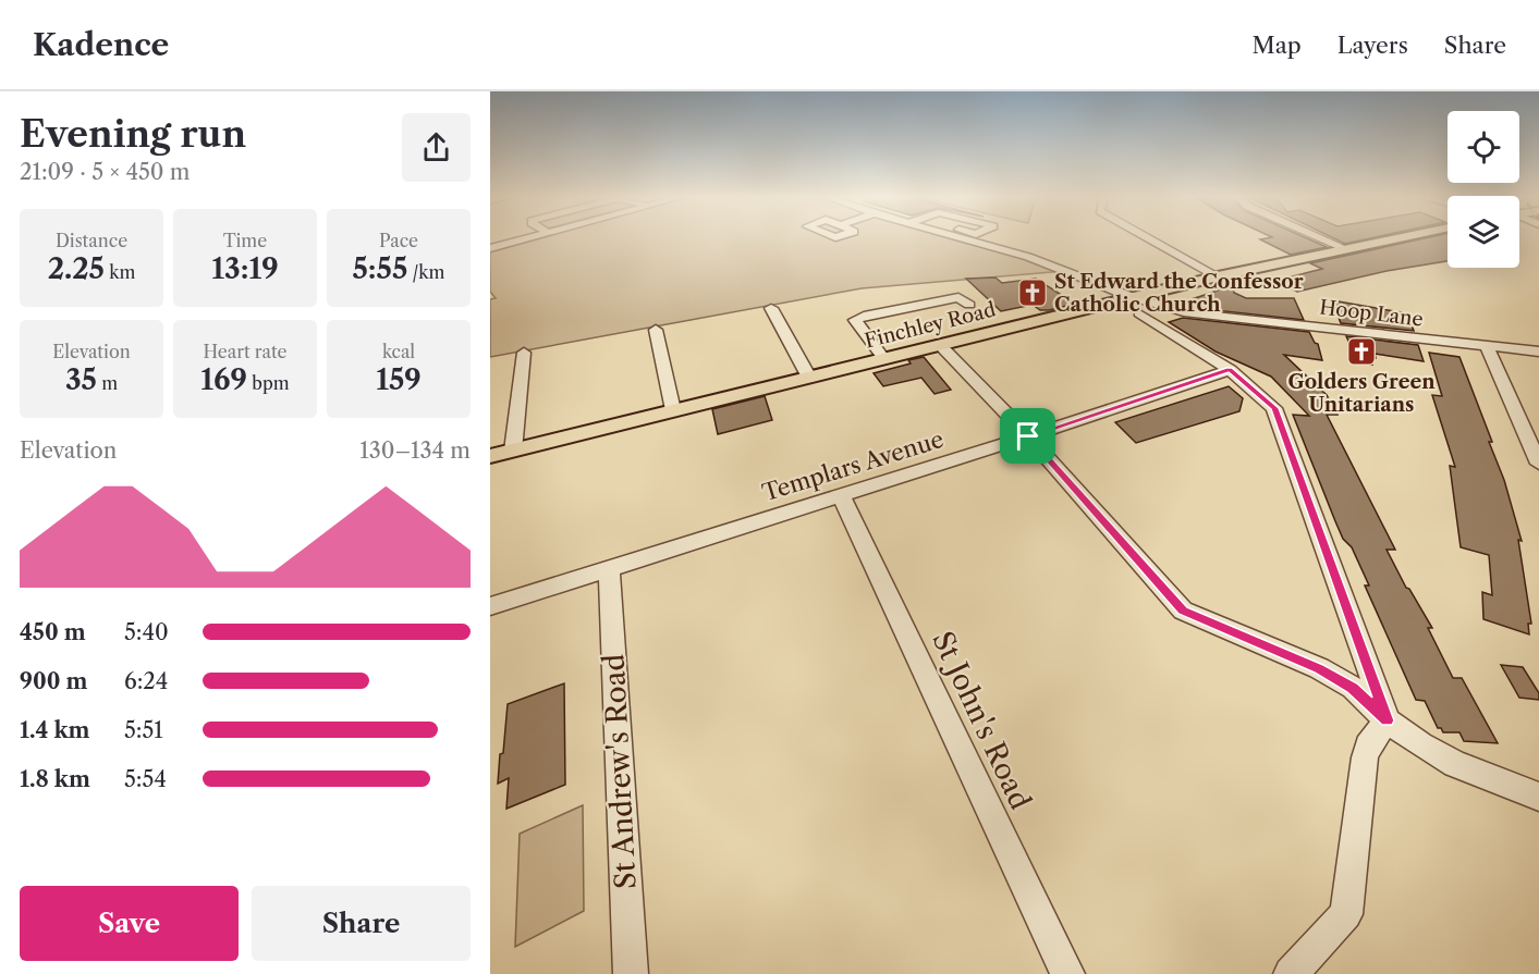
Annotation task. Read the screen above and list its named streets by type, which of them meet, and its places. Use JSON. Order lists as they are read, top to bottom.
{
  "streets": {
    "main road": ["Finchley Road"],
    "street": [
      "Hoop Lane",
      "Templars Avenue",
      "St John's Road",
      "St Andrew's Road"
    ]
  },
  "crossings": [
    ["Hoop Lane", "Finchley Road"],
    ["Templars Avenue", "St John's Road"],
    ["Templars Avenue", "St Andrew's Road"]
  ],
  "places": {
    "church": ["St Edward the Confessor Catholic Church", "Golders Green Unitarians"]
  },
  "page": {
    "header": "Kadence",
    "nav": ["Map", "Layers", "Share"],
    "heading": ["Evening run", "21:09 · 5 × 450 m"],
    "stats": [
      ["Distance", "2.25 km"],
      ["Time", "13:19"],
      ["Pace", "5:55 /km"],
      ["Elevation", "35 m"],
      ["Heart rate", "169 bpm"],
      ["kcal", "159"]
    ],
    "chart": ["Elevation", "130–134 m"],
    "list": [
      {
        "name": "450 m",
        "note": "5:40"
      },
      {
        "name": "900 m",
        "note": "6:24"
      },
      {
        "name": "1.4 km",
        "note": "5:51"
      },
      {
        "name": "1.8 km",
        "note": "5:54"
      }
    ],
    "buttons": ["Save", "Share"]
  }
}
